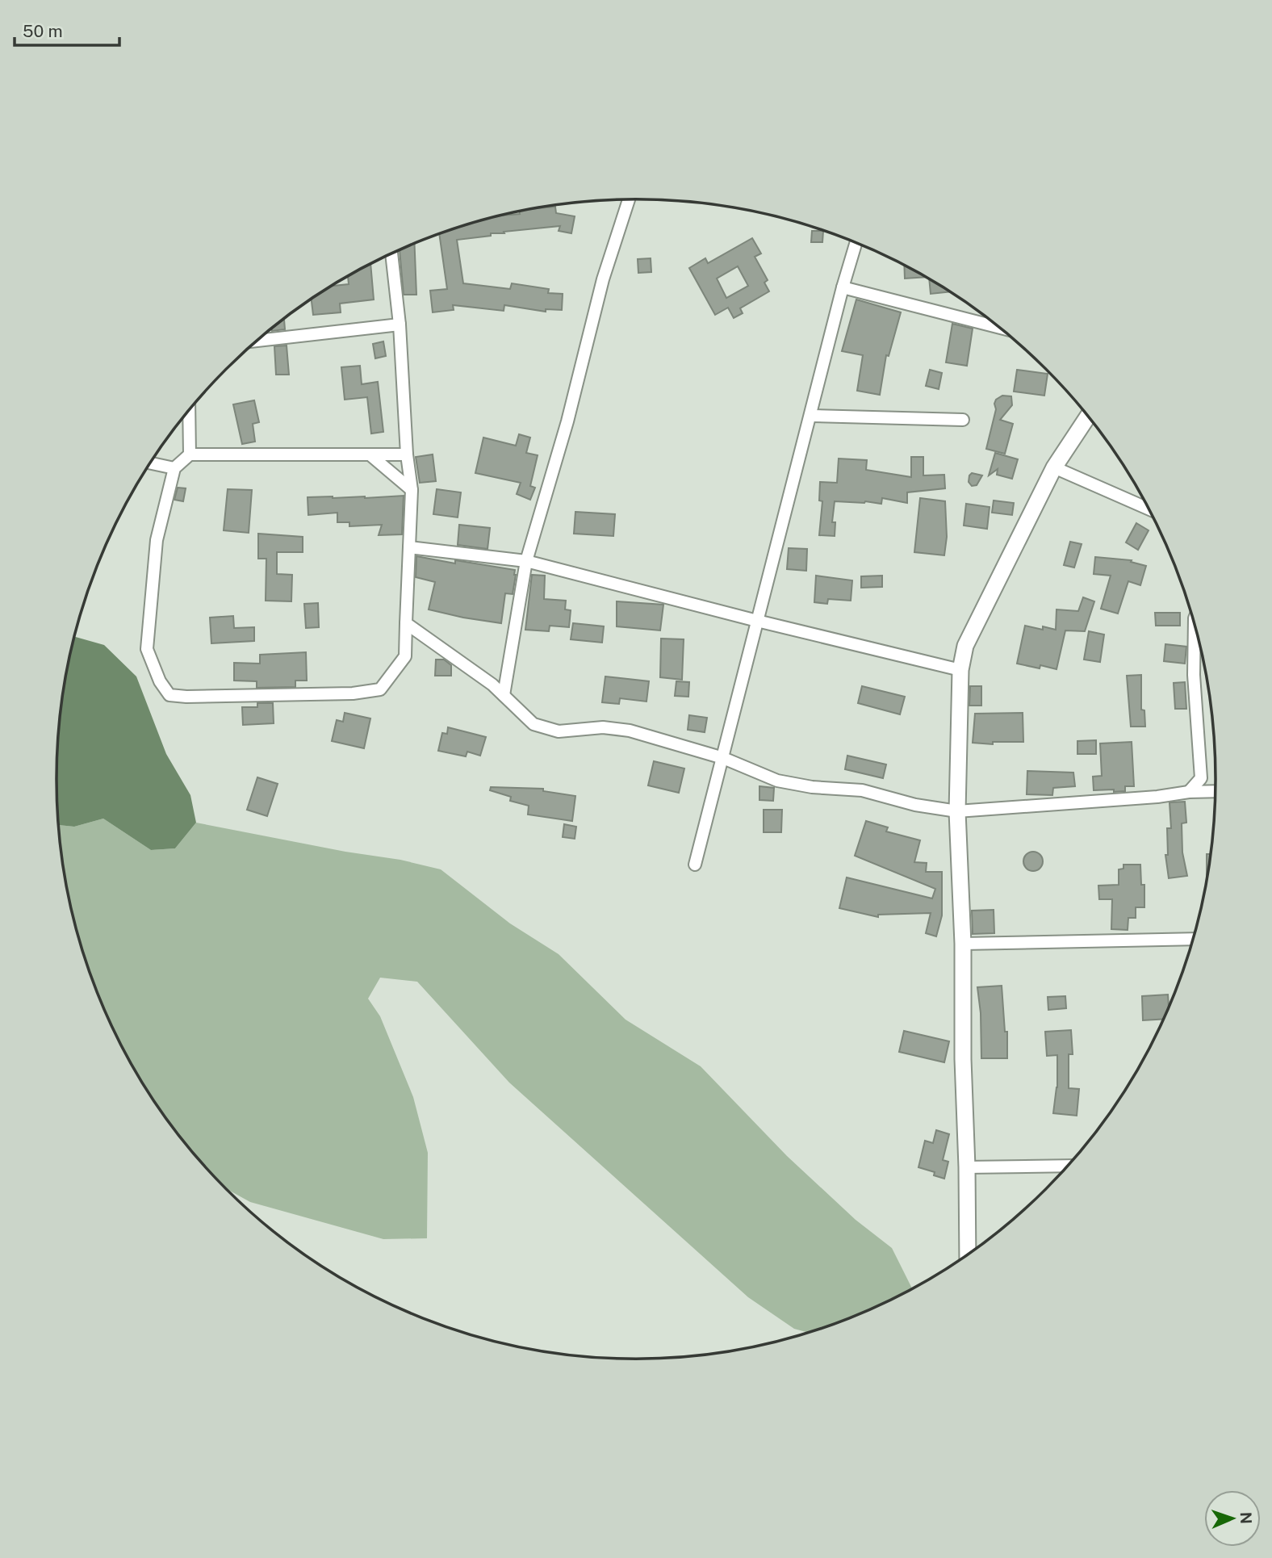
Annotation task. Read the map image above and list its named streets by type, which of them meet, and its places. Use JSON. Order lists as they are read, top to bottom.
{
  "scale_bar": "50 m",
  "north": "right"
}
